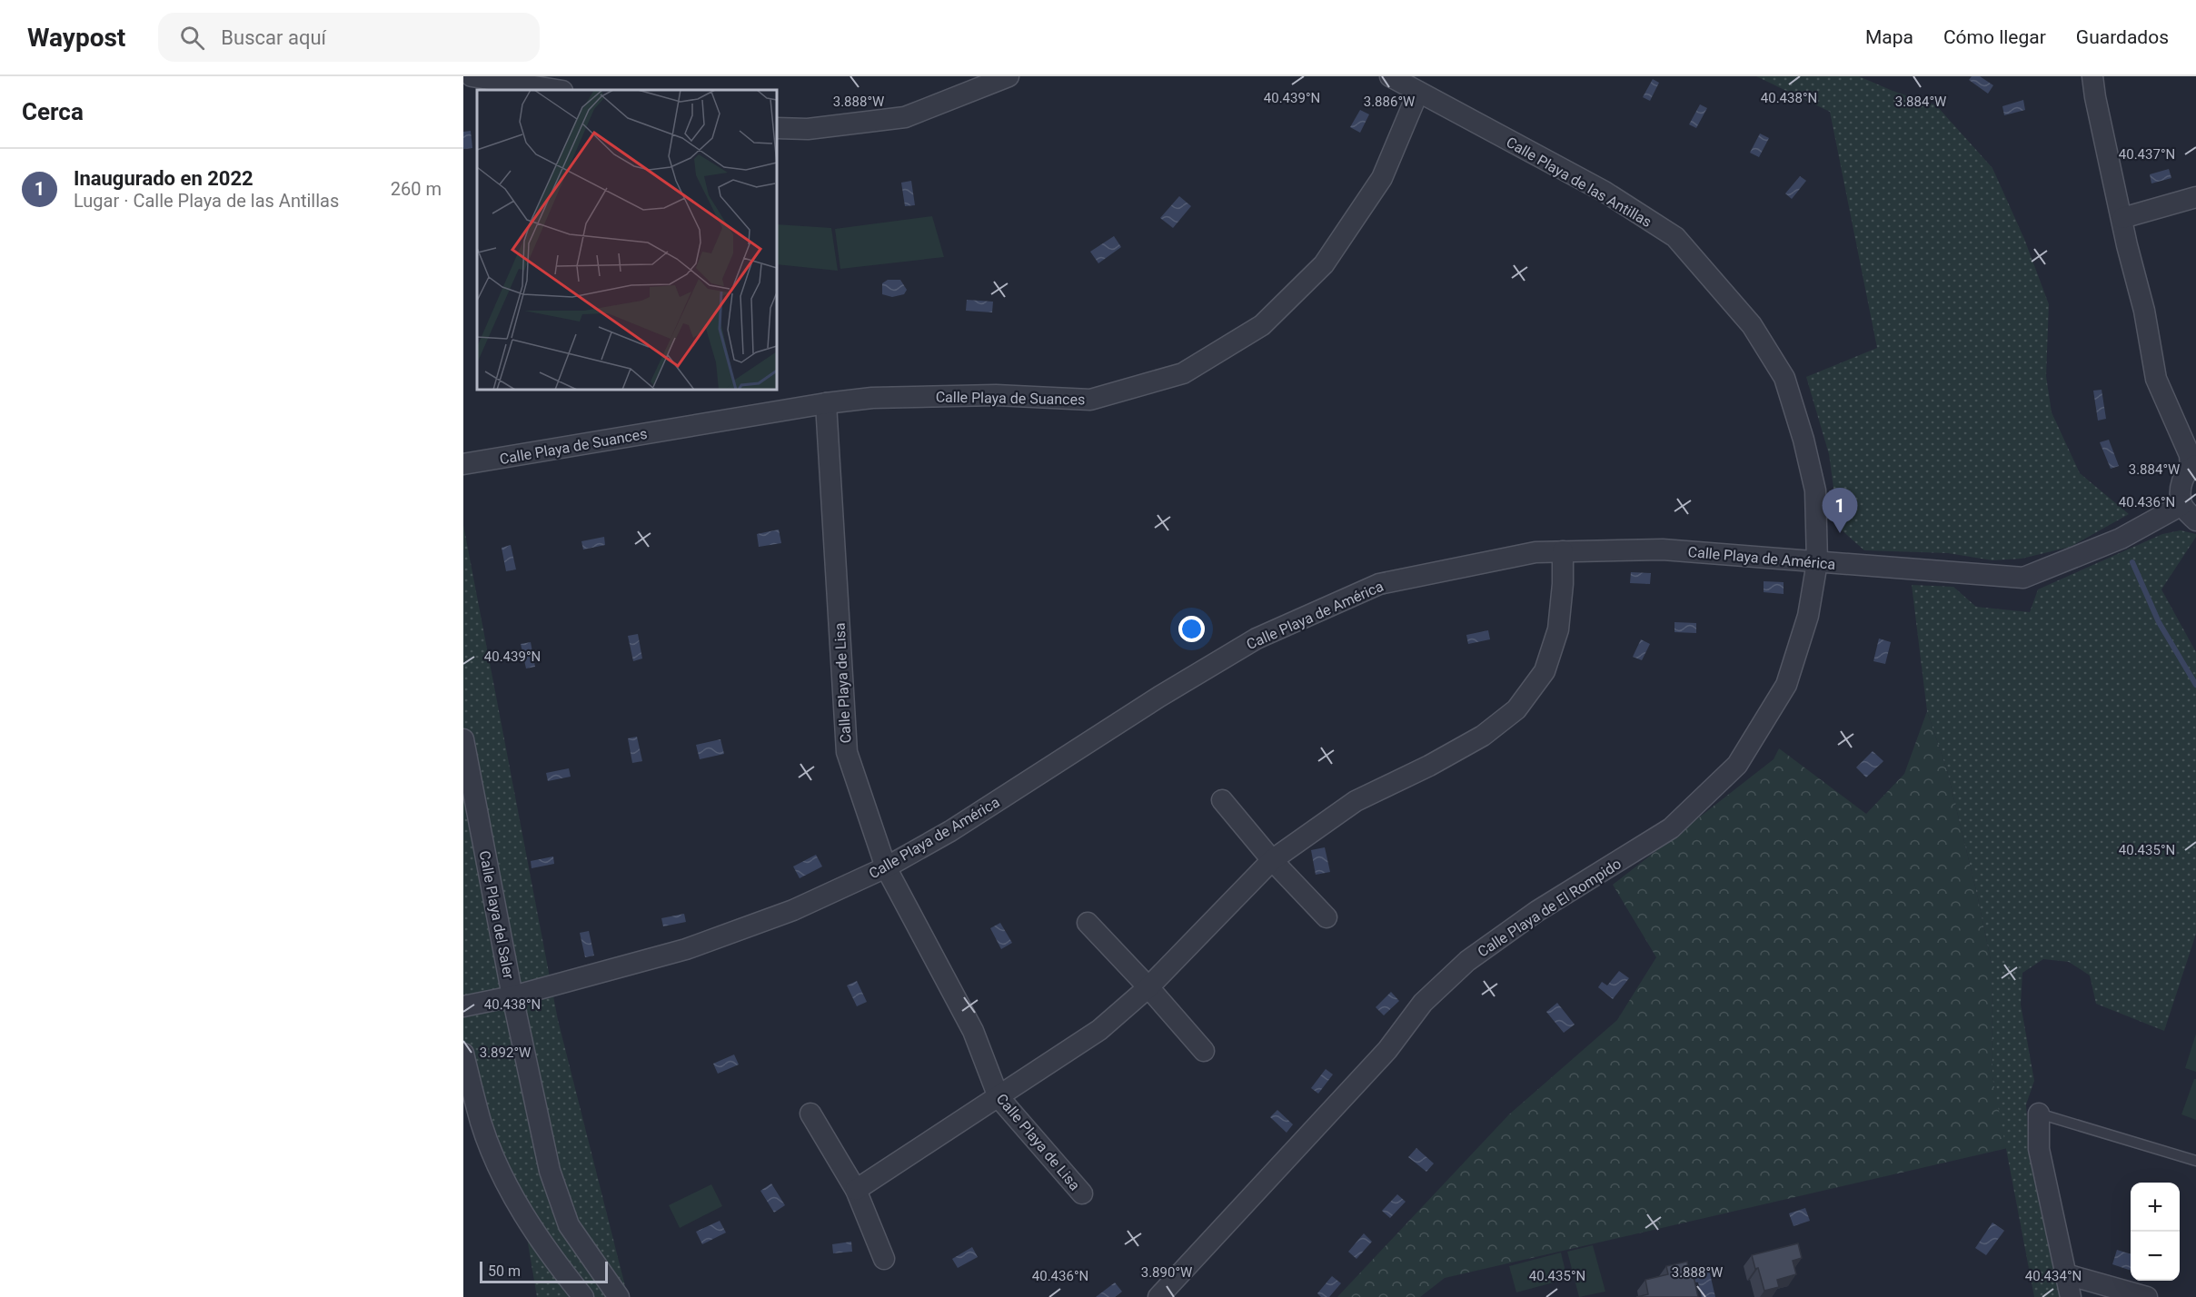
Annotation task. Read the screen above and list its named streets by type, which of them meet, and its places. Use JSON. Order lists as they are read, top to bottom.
{
  "streets": {
    "street": [
      "Calle Playa de las Antillas",
      "Calle Playa de Suances",
      "Calle Playa de América",
      "Calle Playa de Lisa",
      "Calle Playa de El Rompido",
      "Calle Playa del Saler"
    ]
  },
  "crossings": [
    ["Calle Playa de las Antillas", "Calle Playa de Suances"],
    ["Calle Playa de las Antillas", "Calle Playa de América"],
    ["Calle Playa de las Antillas", "Calle Playa de El Rompido"],
    ["Calle Playa de Suances", "Calle Playa de Lisa"],
    ["Calle Playa de América", "Calle Playa de Lisa"],
    ["Calle Playa de América", "Calle Playa de El Rompido"],
    ["Calle Playa de América", "Calle Playa del Saler"]
  ],
  "scale_bar": "50 m",
  "page": {
    "header": "Waypost",
    "search": "Buscar aquí",
    "nav": ["Mapa", "Cómo llegar", "Guardados"],
    "heading": "Cerca",
    "list": [
      {
        "mark": "1",
        "name": "Inaugurado en 2022",
        "note": "Lugar · Calle Playa de las Antillas",
        "value": "260 m"
      }
    ],
    "pins": "1",
    "map_buttons": ["+", "−"],
    "scale": "50 m"
  },
  "coordinates": [
    "40.438°N",
    "40.439°N",
    "3.888°W",
    "3.884°W",
    "3.886°W",
    "40.437°N",
    "40.436°N",
    "40.435°N",
    "3.892°W",
    "3.890°W",
    "40.434°N"
  ]
}
